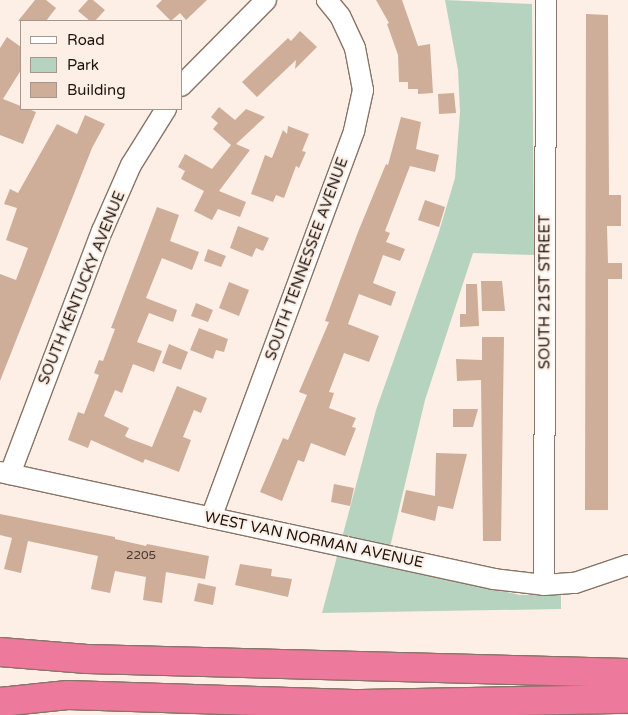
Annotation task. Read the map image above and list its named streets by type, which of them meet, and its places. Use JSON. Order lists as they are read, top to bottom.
{
  "streets": {
    "street": [
      "SOUTH TENNESSEE AVENUE",
      "SOUTH KENTUCKY AVENUE",
      "SOUTH 21ST STREET",
      "WEST VAN NORMAN AVENUE"
    ]
  },
  "crossings": [
    ["SOUTH TENNESSEE AVENUE", "WEST VAN NORMAN AVENUE"],
    ["SOUTH KENTUCKY AVENUE", "WEST VAN NORMAN AVENUE"],
    ["SOUTH 21ST STREET", "WEST VAN NORMAN AVENUE"]
  ],
  "house_numbers": ["2205"],
  "legend": ["Road", "Park", "Building"]
}
